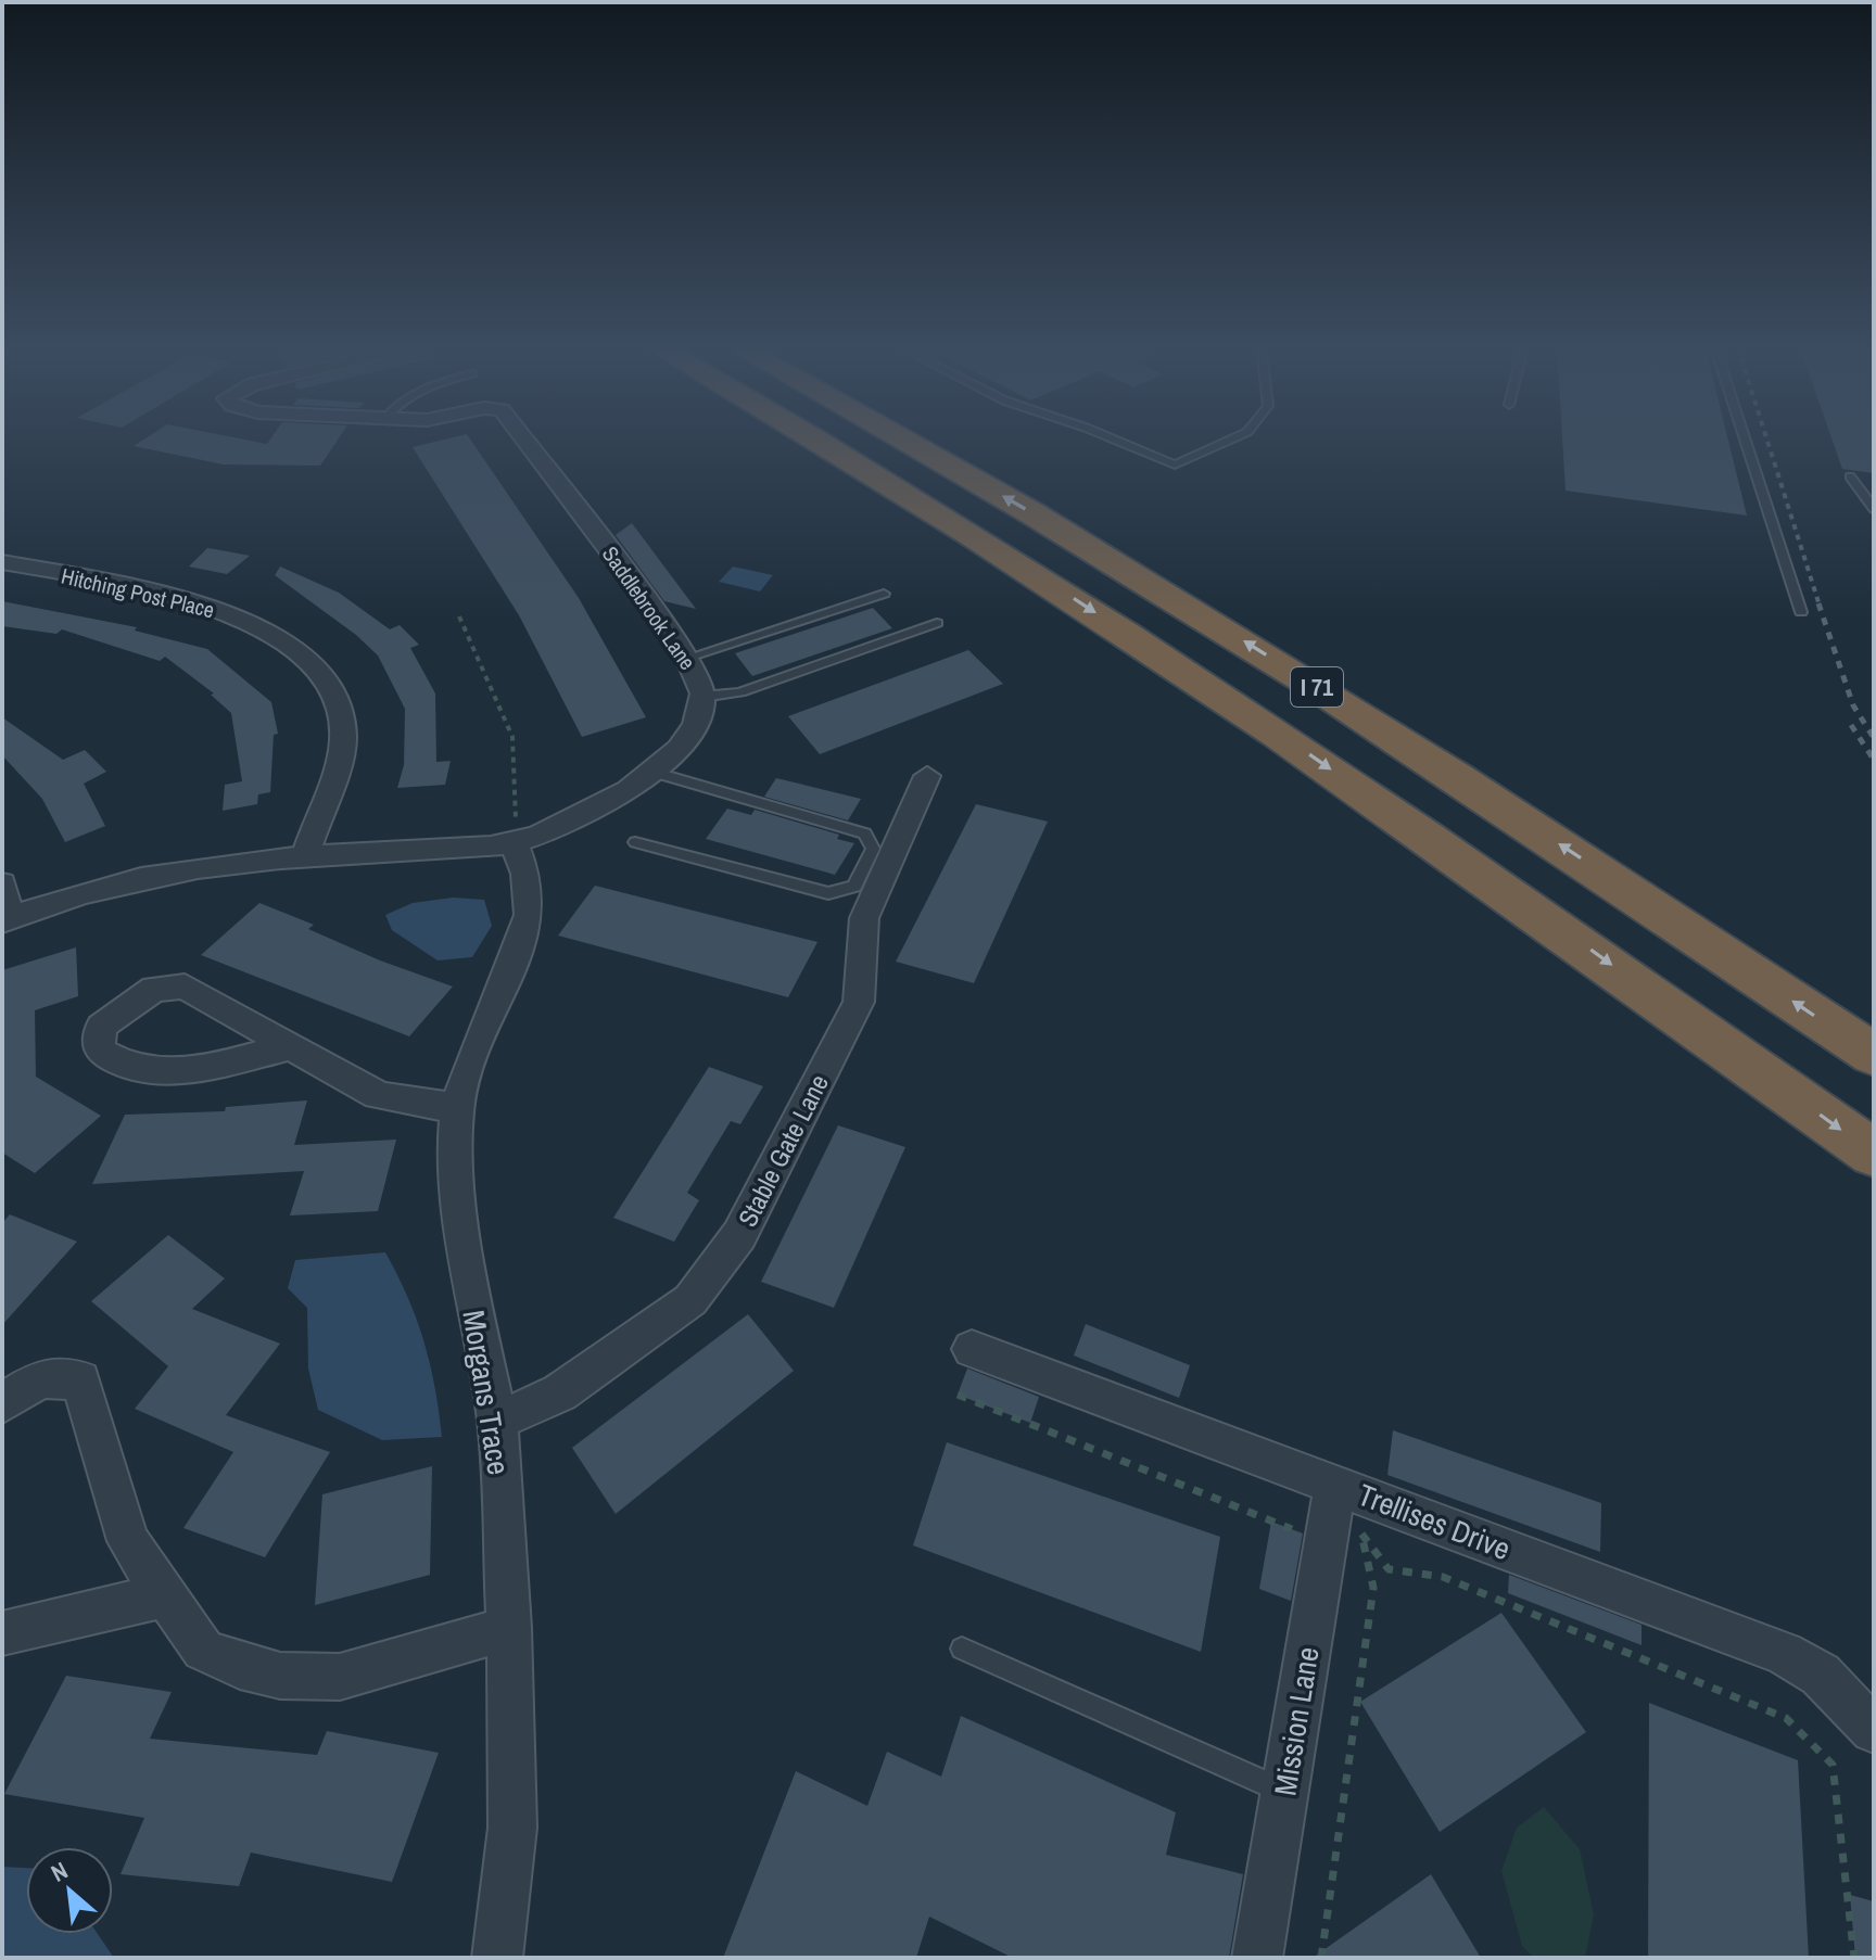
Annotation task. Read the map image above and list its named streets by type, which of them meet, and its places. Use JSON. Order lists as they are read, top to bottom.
{
  "streets": {
    "highway": ["I 71"],
    "street": [
      "Hitching Post Place",
      "Saddlebrook Lane",
      "Stable Gate Lane",
      "Morgans Trace",
      "Trellises Drive",
      "Mission Lane"
    ]
  },
  "crossings": [
    ["Hitching Post Place", "Saddlebrook Lane"],
    ["Saddlebrook Lane", "Morgans Trace"],
    ["Stable Gate Lane", "Morgans Trace"],
    ["Trellises Drive", "Mission Lane"]
  ],
  "north": "top left"
}
